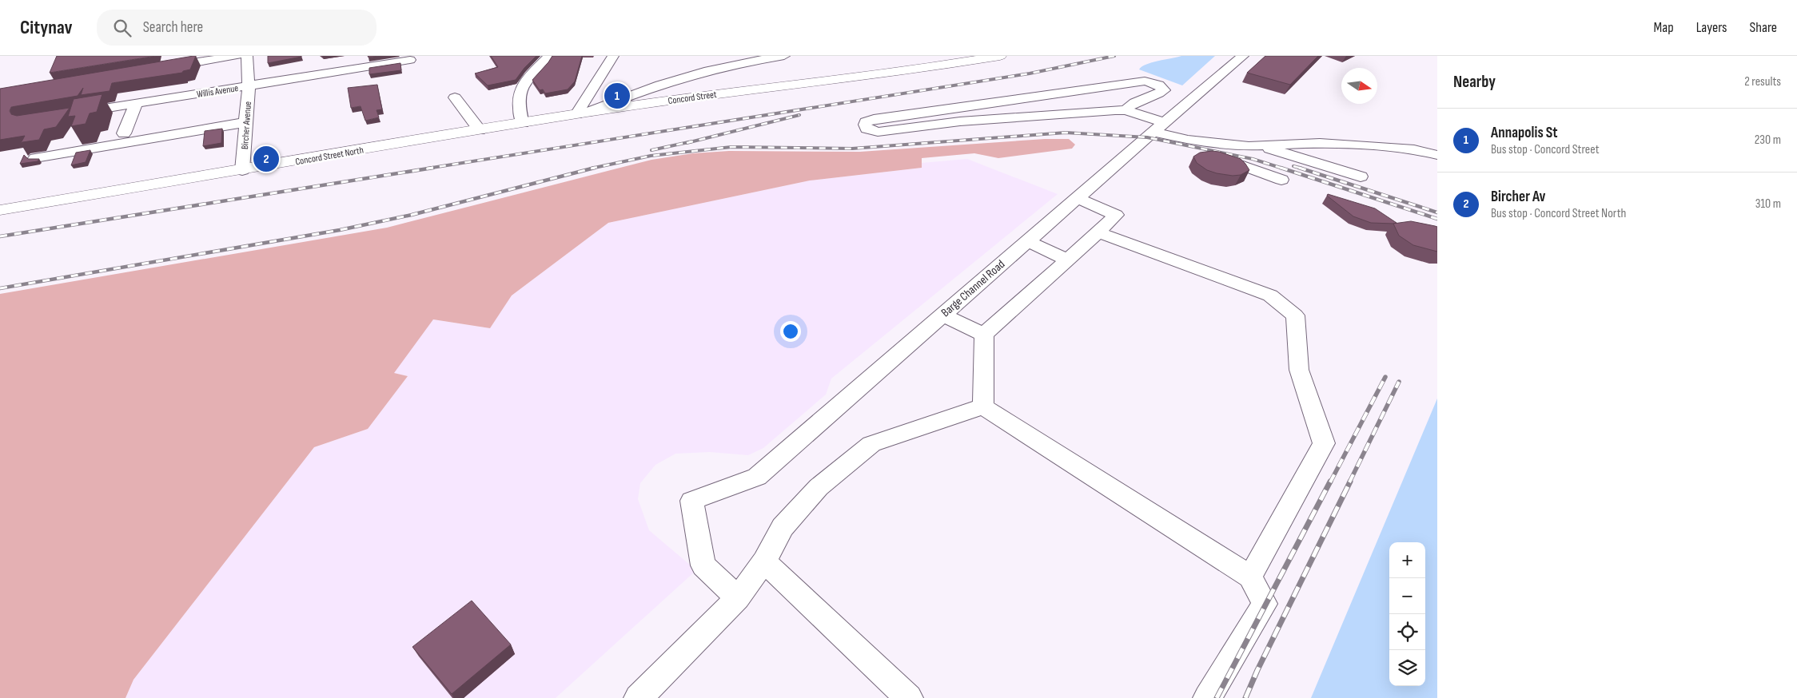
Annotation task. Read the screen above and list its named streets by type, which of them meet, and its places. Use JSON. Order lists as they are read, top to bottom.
{
  "streets": {
    "main road": ["Concord Street", "Concord Street North"],
    "street": ["Willis Avenue", "Bircher Avenue", "Barge Channel Road"]
  },
  "crossings": [
    ["Willis Avenue", "Bircher Avenue"],
    ["Concord Street", "Concord Street North"],
    ["Bircher Avenue", "Concord Street North"]
  ],
  "north": "right",
  "page": {
    "header": "Citynav",
    "search": "Search here",
    "nav": ["Map", "Layers", "Share"],
    "heading": ["Nearby", "2 results"],
    "pins": ["1", "2"],
    "list": [
      {
        "mark": "1",
        "name": "Annapolis St",
        "note": "Bus stop · Concord Street",
        "value": "230 m"
      },
      {
        "mark": "2",
        "name": "Bircher Av",
        "note": "Bus stop · Concord Street North",
        "value": "310 m"
      }
    ],
    "map_buttons": ["+", "−"]
  }
}
